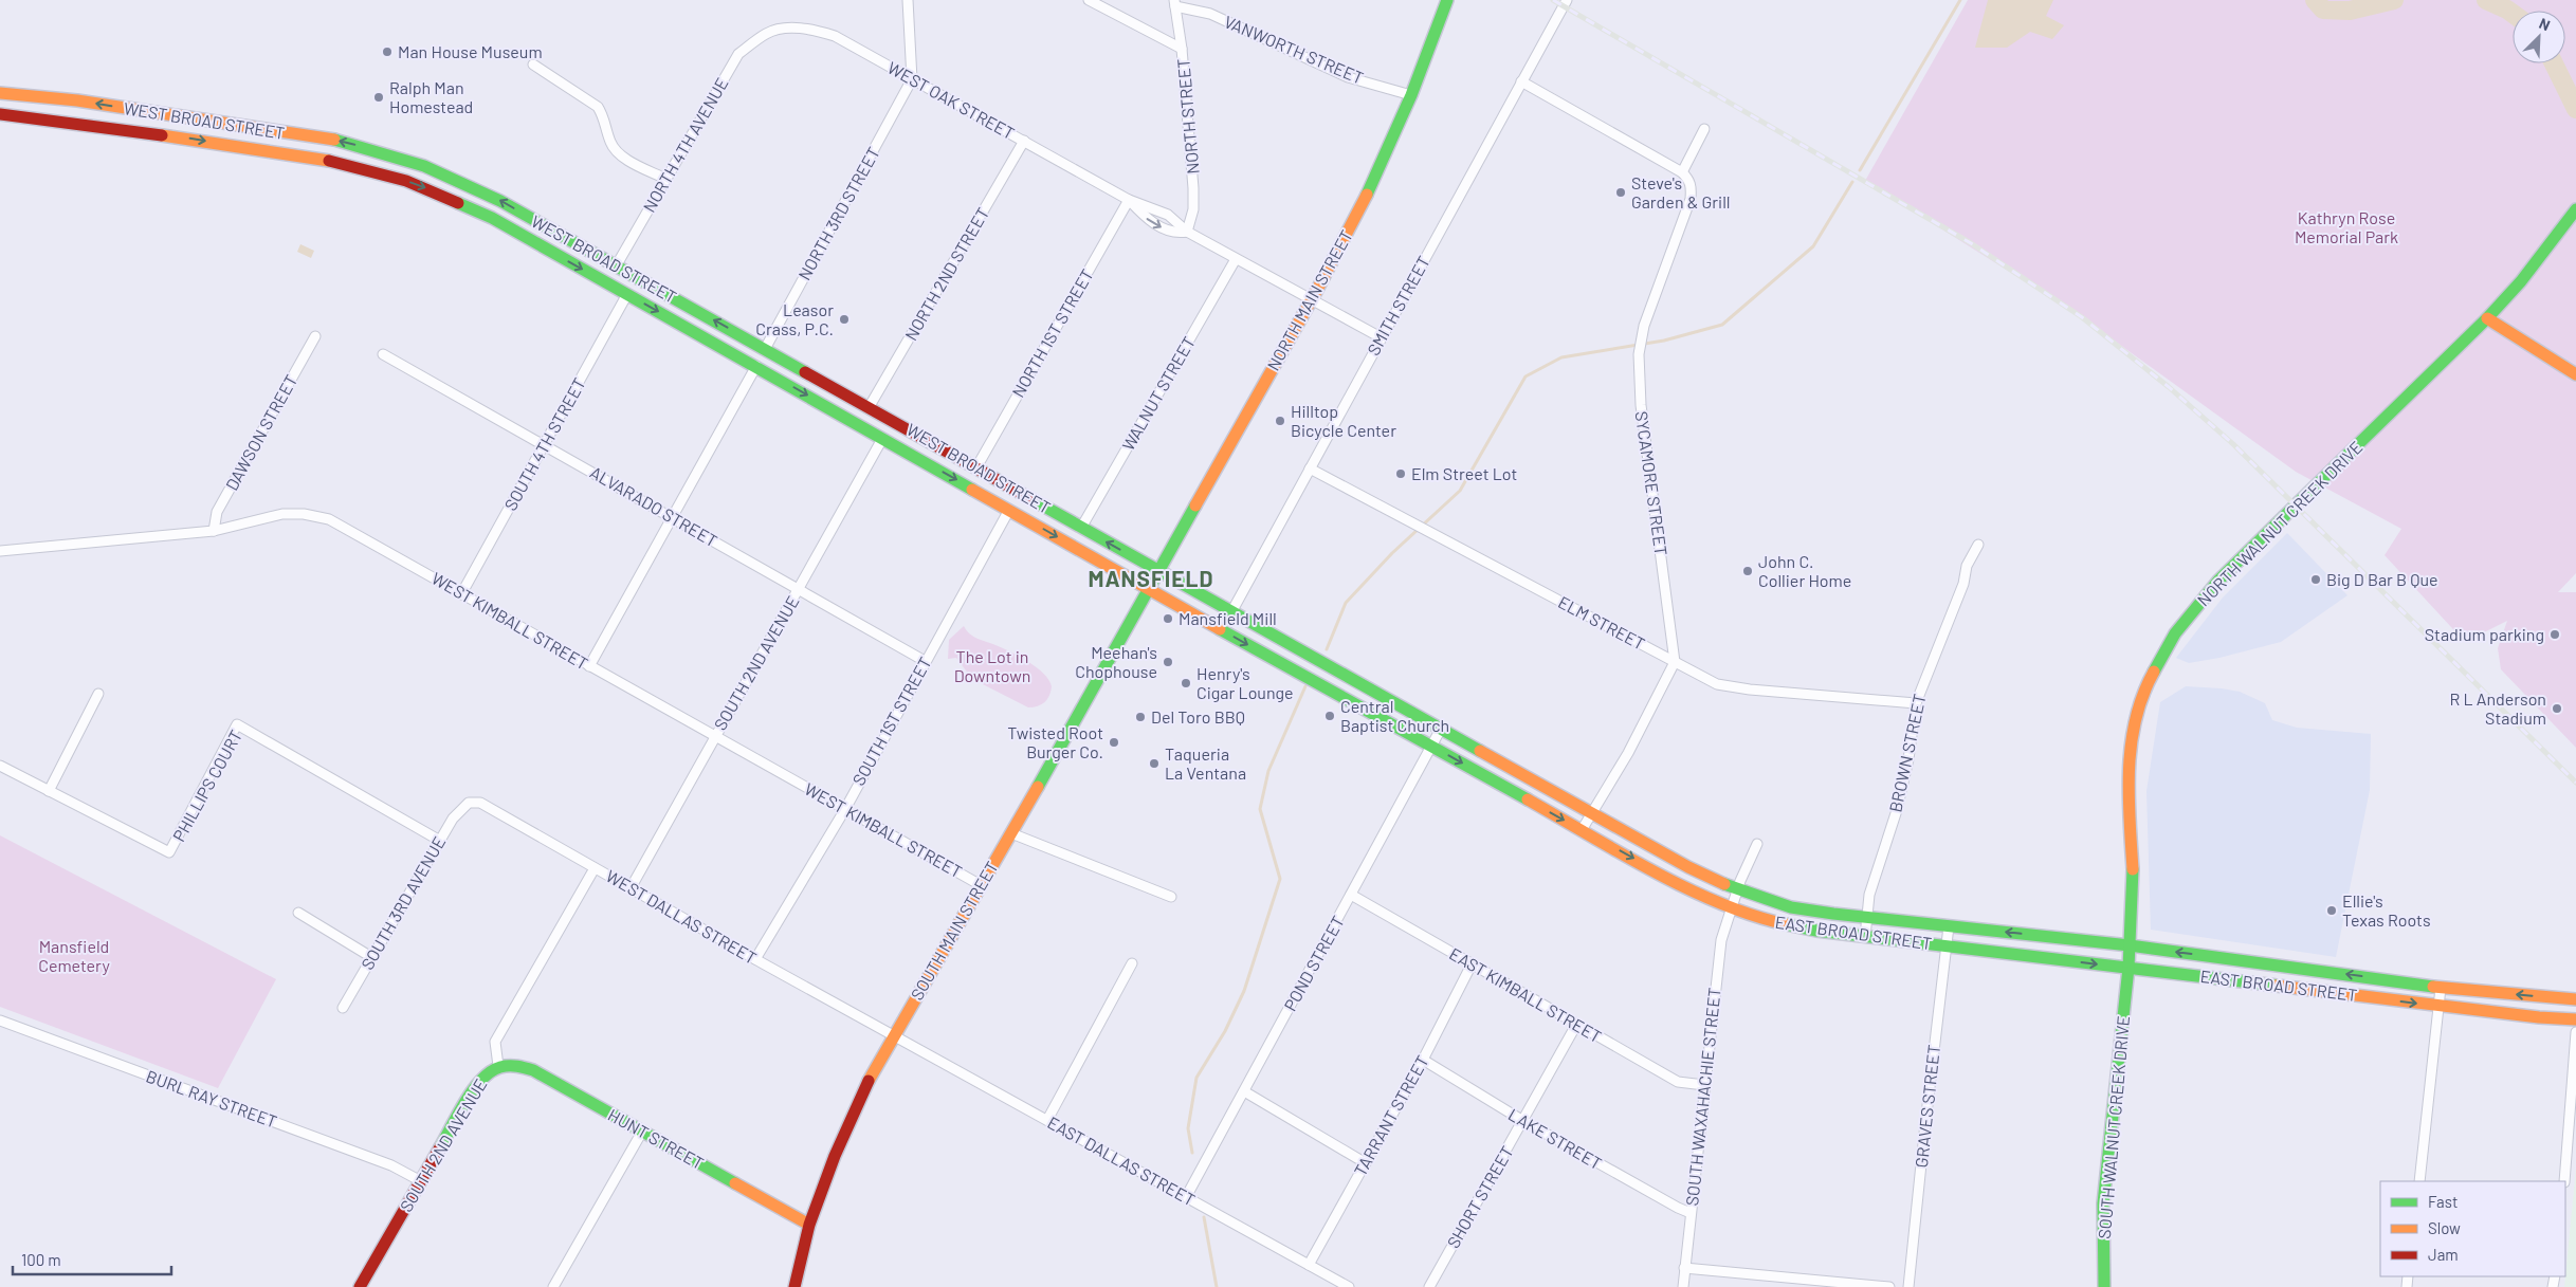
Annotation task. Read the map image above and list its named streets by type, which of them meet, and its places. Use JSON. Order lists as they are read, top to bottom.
{
  "streets": {
    "main road": [
      "WEST BROAD STREET",
      "NORTH MAIN STREET",
      "NORTH WALNUT CREEK DRIVE",
      "SOUTH 2ND AVENUE",
      "SOUTH MAIN STREET",
      "EAST BROAD STREET",
      "SOUTH WALNUT CREEK DRIVE",
      "HUNT STREET"
    ],
    "street": [
      "VANWORTH STREET",
      "WEST OAK STREET",
      "NORTH STREET",
      "NORTH 4TH AVENUE",
      "NORTH 3RD STREET",
      "NORTH 2ND STREET",
      "SMITH STREET",
      "NORTH 1ST STREET",
      "WALNUT STREET",
      "DAWSON STREET",
      "SOUTH 4TH STREET",
      "SYCAMORE STREET",
      "ALVARADO STREET",
      "WEST KIMBALL STREET",
      "ELM STREET",
      "SOUTH 1ST STREET",
      "BROWN STREET",
      "PHILLIPS COURT",
      "SOUTH 3RD AVENUE",
      "WEST DALLAS STREET",
      "POND STREET",
      "EAST KIMBALL STREET",
      "SOUTH WAXAHACHIE STREET",
      "BURL RAY STREET",
      "GRAVES STREET",
      "TARRANT STREET",
      "LAKE STREET",
      "EAST DALLAS STREET",
      "SHORT STREET"
    ]
  },
  "crossings": [
    ["VANWORTH STREET", "NORTH STREET"],
    ["VANWORTH STREET", "NORTH MAIN STREET"],
    ["WEST OAK STREET", "NORTH STREET"],
    ["WEST OAK STREET", "NORTH 4TH AVENUE"],
    ["WEST OAK STREET", "NORTH 3RD STREET"],
    ["WEST OAK STREET", "NORTH 2ND STREET"],
    ["WEST OAK STREET", "NORTH MAIN STREET"],
    ["WEST OAK STREET", "SMITH STREET"],
    ["WEST OAK STREET", "NORTH 1ST STREET"],
    ["WEST OAK STREET", "WALNUT STREET"],
    ["WEST BROAD STREET", "NORTH 4TH AVENUE"],
    ["WEST BROAD STREET", "NORTH 3RD STREET"],
    ["WEST BROAD STREET", "NORTH 2ND STREET"],
    ["WEST BROAD STREET", "NORTH MAIN STREET"],
    ["WEST BROAD STREET", "NORTH 1ST STREET"],
    ["WEST BROAD STREET", "WALNUT STREET"],
    ["WEST BROAD STREET", "SOUTH 4TH STREET"],
    ["WEST BROAD STREET", "SOUTH 2ND AVENUE"],
    ["WEST BROAD STREET", "SOUTH 1ST STREET"],
    ["WEST BROAD STREET", "SOUTH MAIN STREET"],
    ["WEST BROAD STREET", "EAST BROAD STREET"],
    ["NORTH MAIN STREET", "SOUTH MAIN STREET"],
    ["NORTH MAIN STREET", "EAST BROAD STREET"],
    ["SMITH STREET", "ELM STREET"],
    ["SMITH STREET", "EAST BROAD STREET"],
    ["DAWSON STREET", "WEST KIMBALL STREET"],
    ["SOUTH 4TH STREET", "ALVARADO STREET"],
    ["SOUTH 4TH STREET", "WEST KIMBALL STREET"],
    ["SYCAMORE STREET", "ELM STREET"],
    ["ALVARADO STREET", "SOUTH 2ND AVENUE"],
    ["ALVARADO STREET", "SOUTH 1ST STREET"],
    ["NORTH WALNUT CREEK DRIVE", "EAST BROAD STREET"],
    ["NORTH WALNUT CREEK DRIVE", "SOUTH WALNUT CREEK DRIVE"],
    ["WEST KIMBALL STREET", "SOUTH 2ND AVENUE"],
    ["WEST KIMBALL STREET", "SOUTH 1ST STREET"],
    ["WEST KIMBALL STREET", "SOUTH MAIN STREET"],
    ["ELM STREET", "BROWN STREET"],
    ["SOUTH 2ND AVENUE", "WEST DALLAS STREET"],
    ["SOUTH 2ND AVENUE", "BURL RAY STREET"],
    ["SOUTH 2ND AVENUE", "HUNT STREET"],
    ["SOUTH 1ST STREET", "WEST DALLAS STREET"],
    ["BROWN STREET", "EAST BROAD STREET"],
    ["PHILLIPS COURT", "SOUTH 3RD AVENUE"],
    ["SOUTH 3RD AVENUE", "WEST DALLAS STREET"],
    ["WEST DALLAS STREET", "SOUTH MAIN STREET"],
    ["WEST DALLAS STREET", "EAST DALLAS STREET"],
    ["SOUTH MAIN STREET", "EAST BROAD STREET"],
    ["SOUTH MAIN STREET", "HUNT STREET"],
    ["SOUTH MAIN STREET", "EAST DALLAS STREET"],
    ["EAST BROAD STREET", "POND STREET"],
    ["EAST BROAD STREET", "SOUTH WAXAHACHIE STREET"],
    ["EAST BROAD STREET", "GRAVES STREET"],
    ["EAST BROAD STREET", "SOUTH WALNUT CREEK DRIVE"],
    ["POND STREET", "EAST KIMBALL STREET"],
    ["POND STREET", "EAST DALLAS STREET"],
    ["EAST KIMBALL STREET", "SOUTH WAXAHACHIE STREET"],
    ["EAST KIMBALL STREET", "TARRANT STREET"],
    ["EAST KIMBALL STREET", "SHORT STREET"],
    ["SOUTH WAXAHACHIE STREET", "LAKE STREET"],
    ["TARRANT STREET", "LAKE STREET"],
    ["TARRANT STREET", "EAST DALLAS STREET"],
    ["LAKE STREET", "SHORT STREET"]
  ],
  "districts": ["MANSFIELD"],
  "parks": ["Kathryn Rose Memorial Park", "The Lot in Downtown", "Mansfield Cemetery"],
  "places": [
    "Man House Museum",
    "Ralph Man Homestead",
    "Steve's Garden & Grill",
    "Leasor Crass, P.C.",
    "Hilltop Bicycle Center",
    "Elm Street Lot",
    "John C. Collier Home",
    "Big D Bar B Que",
    "Mansfield Mill",
    "Stadium parking",
    "Meehan's Chophouse",
    "Henry's Cigar Lounge",
    "R L Anderson Stadium",
    "Central Baptist Church",
    "Del Toro BBQ",
    "Twisted Root Burger Co.",
    "Taqueria La Ventana",
    "Ellie's Texas Roots"
  ],
  "legend": ["Fast", "Slow", "Jam"],
  "scale_bar": "100 m",
  "north": "top right"
}
